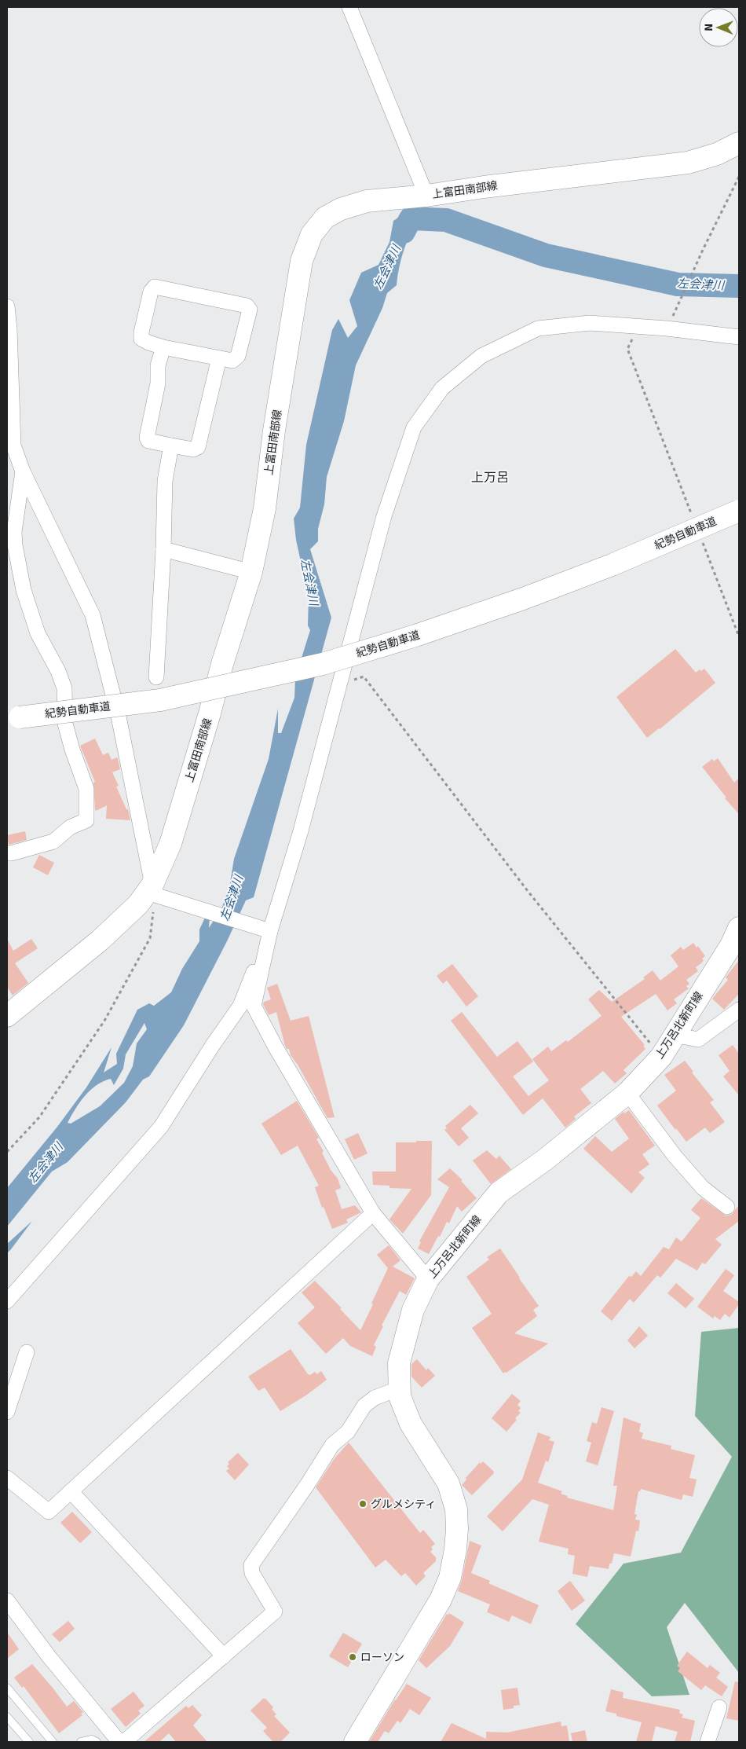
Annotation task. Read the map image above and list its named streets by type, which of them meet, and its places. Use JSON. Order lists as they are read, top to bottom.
{
  "streets": {
    "main road": ["上富田南部線", "紀勢自動車道", "上万呂北新町線"]
  },
  "districts": ["上万呂"],
  "water": ["左会津川"],
  "places": ["グルメシティ", "ローソン"],
  "north": "left"
}
